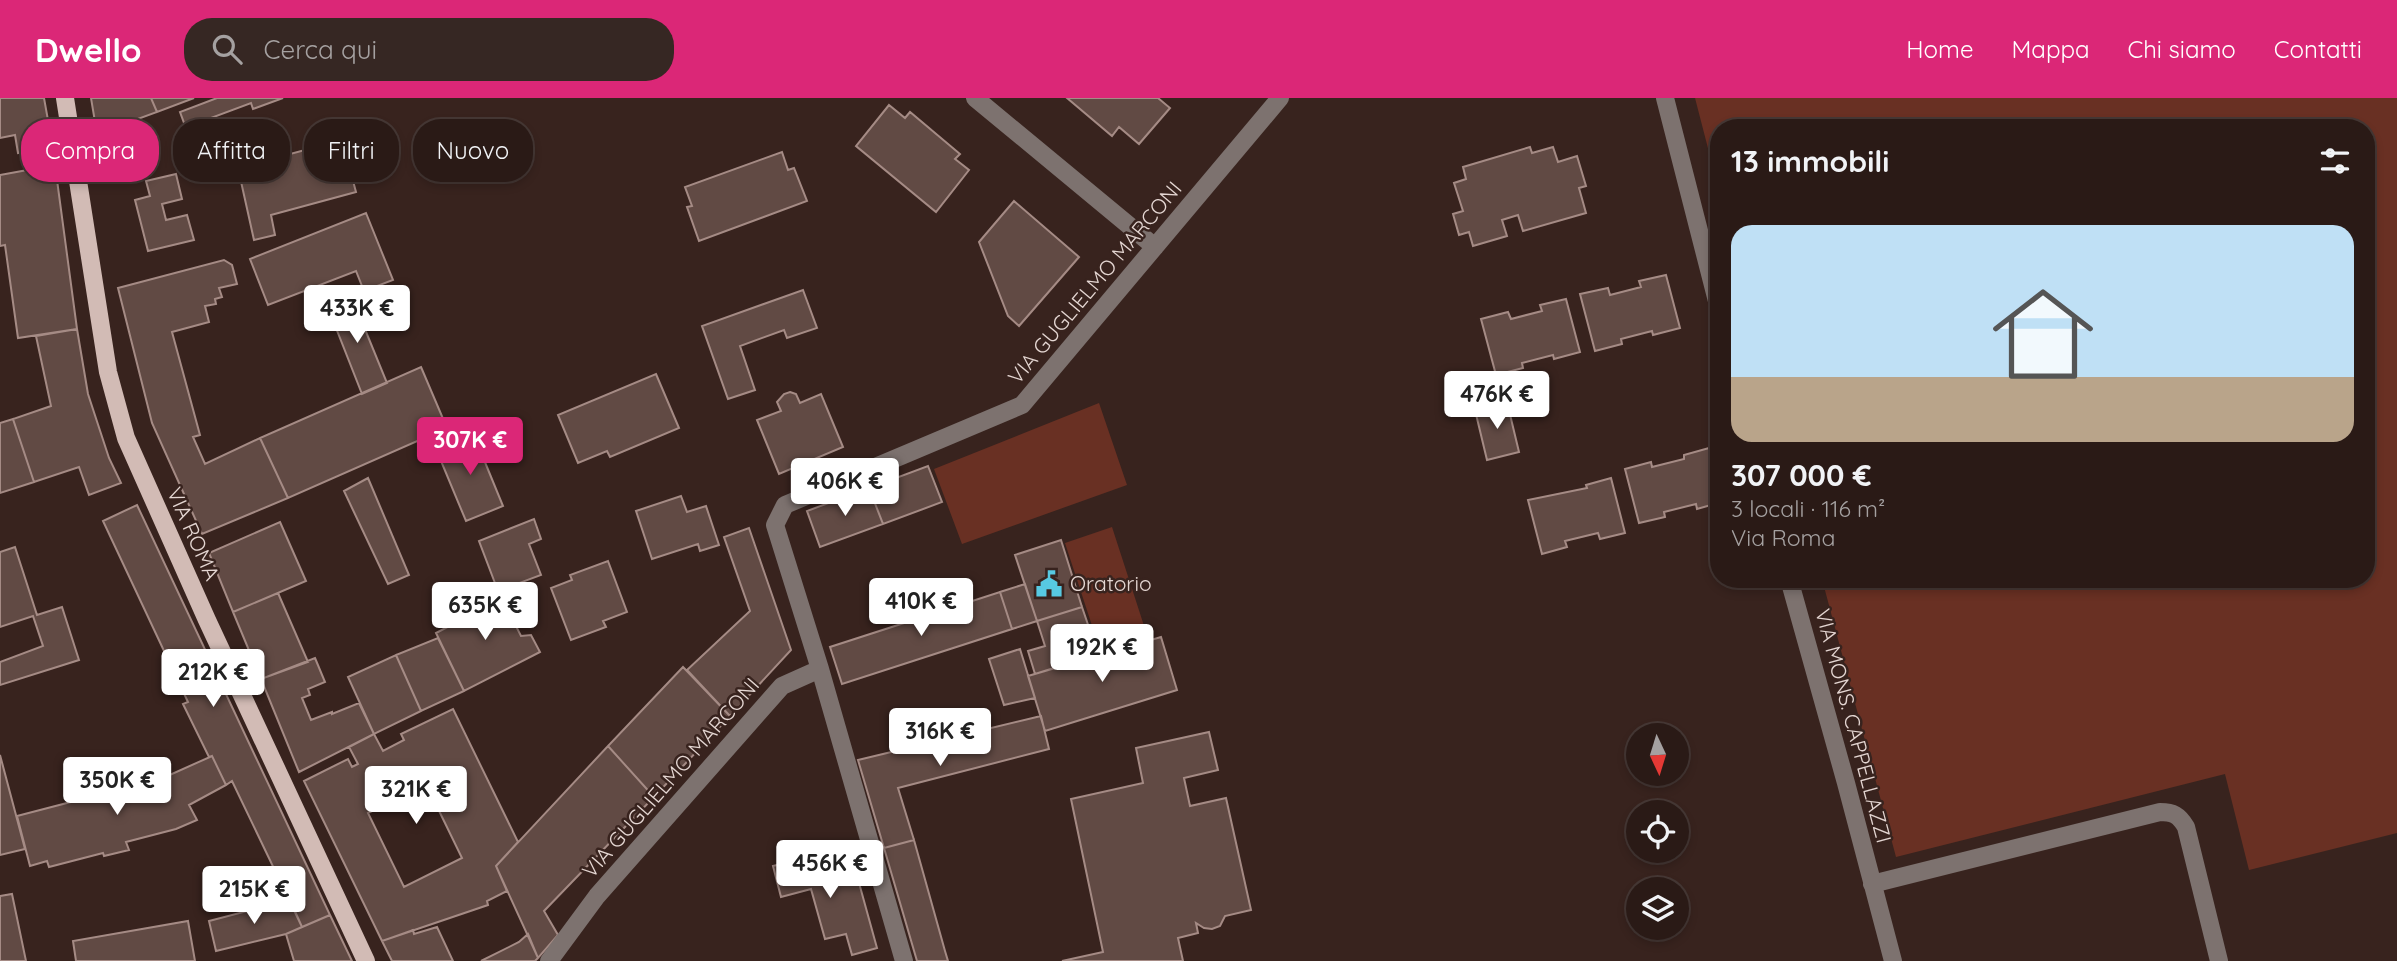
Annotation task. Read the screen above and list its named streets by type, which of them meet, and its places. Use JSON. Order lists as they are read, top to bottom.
{
  "streets": {
    "main road": ["VIA ROMA"],
    "street": ["VIA GUGLIELMO MARCONI", "VIA MONS. CAPPELLAZZI"]
  },
  "places": {
    "public building": ["Oratorio"]
  },
  "north": "bottom",
  "page": {
    "header": "Dwello",
    "search": "Cerca qui",
    "nav": [
      "Home",
      "Mappa",
      "Chi siamo",
      "Contatti"
    ],
    "chip": [
      "Compra",
      "Affitta",
      "Filtri",
      "Nuovo"
    ],
    "heading": "13 immobili",
    "list": [
      {
        "name": "307 000 €",
        "note": "3 locali · 116 m² · Via Roma"
      }
    ],
    "price": [
      "433K €",
      "476K €",
      "307K €",
      "406K €",
      "410K €",
      "635K €",
      "192K €",
      "212K €",
      "316K €",
      "350K €",
      "321K €",
      "456K €",
      "215K €"
    ]
  }
}
